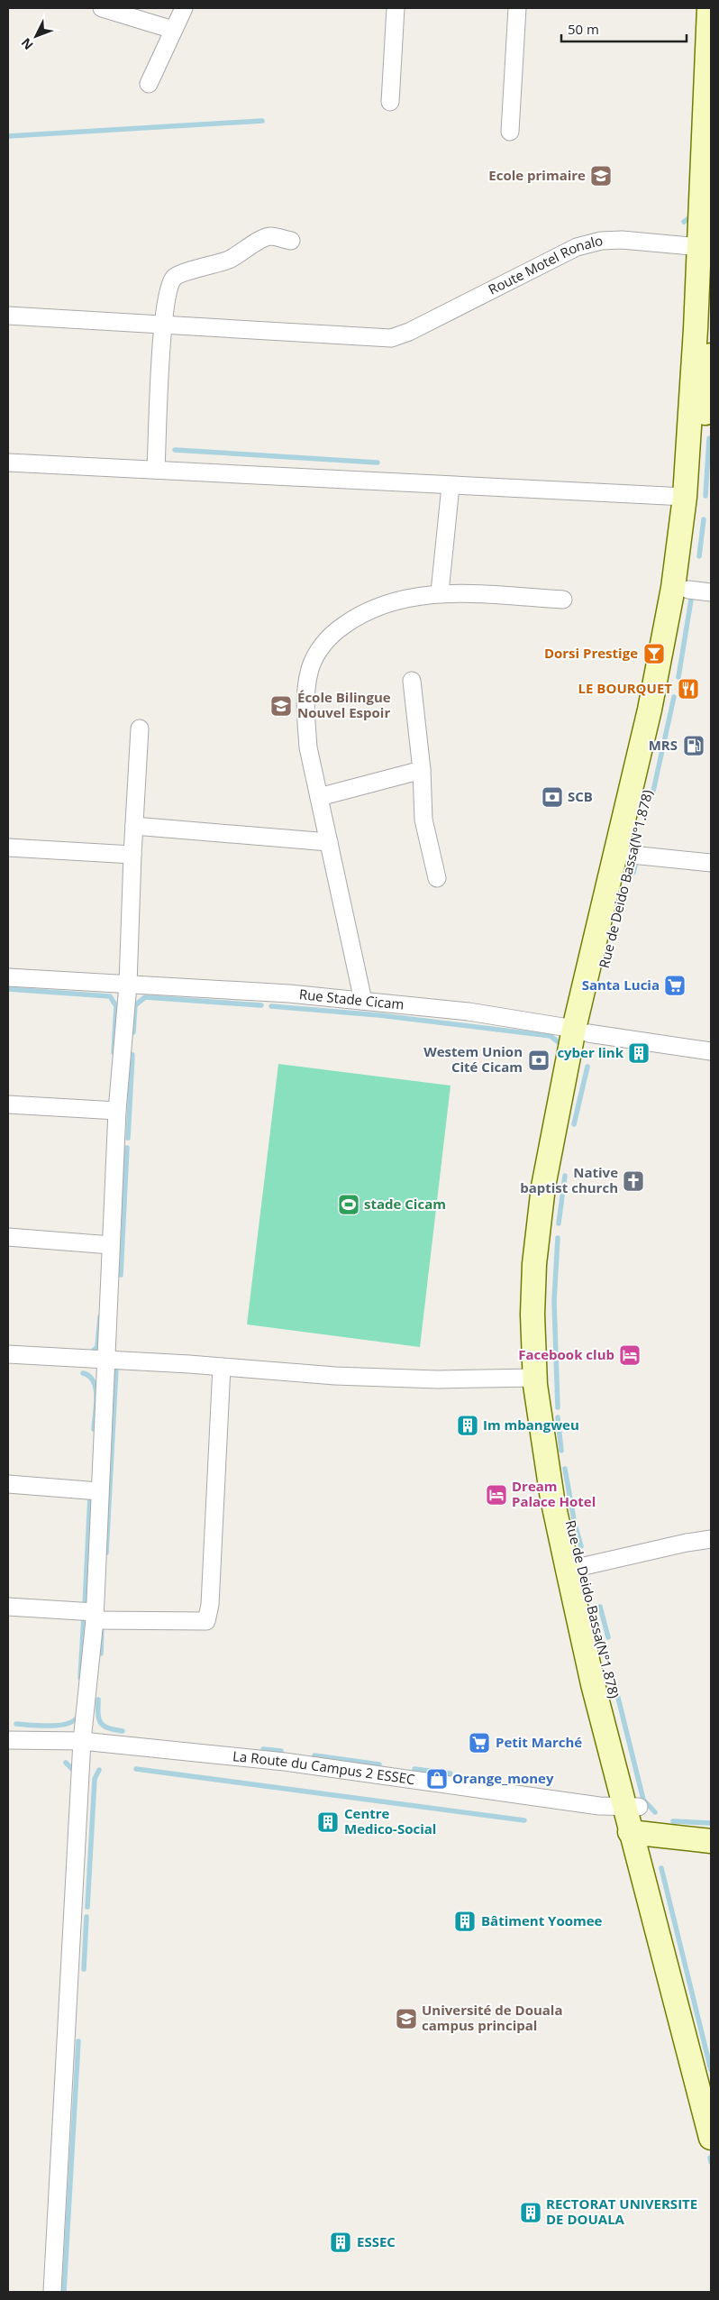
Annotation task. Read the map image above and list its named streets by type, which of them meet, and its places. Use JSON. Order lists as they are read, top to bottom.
{
  "streets": {
    "main road": ["Rue de Deido Bassa(N°1.878)"],
    "street": ["Route Motel Ronalo", "Rue Stade Cicam", "La Route du Campus 2 ESSEC"]
  },
  "crossings": [
    ["Rue de Deido Bassa(N°1.878)", "Rue Stade Cicam"],
    ["Rue de Deido Bassa(N°1.878)", "La Route du Campus 2 ESSEC"]
  ],
  "places": {
    "school or university": ["Ecole primaire", "École Bilingue Nouvel Espoir", "Université de Douala campus principal"],
    "bar": ["Dorsi Prestige"],
    "restaurant": ["LE BOURQUET"],
    "fuel station": ["MRS"],
    "bank": ["SCB", "Westem Union Cité Cicam"],
    "supermarket": ["Santa Lucia", "Petit Marché"],
    "building": [
      "cyber link",
      "Im mbangweu",
      "Centre Medico-Social",
      "Bâtiment Yoomee",
      "RECTORAT UNIVERSITE DE DOUALA",
      "ESSEC"
    ],
    "church": ["Native baptist church"],
    "sports": ["stade Cicam"],
    "hotel": ["Facebook club", "Dream Palace Hotel"],
    "shop": ["Orange_money"]
  },
  "scale_bar": "50 m",
  "north": "bottom left"
}
